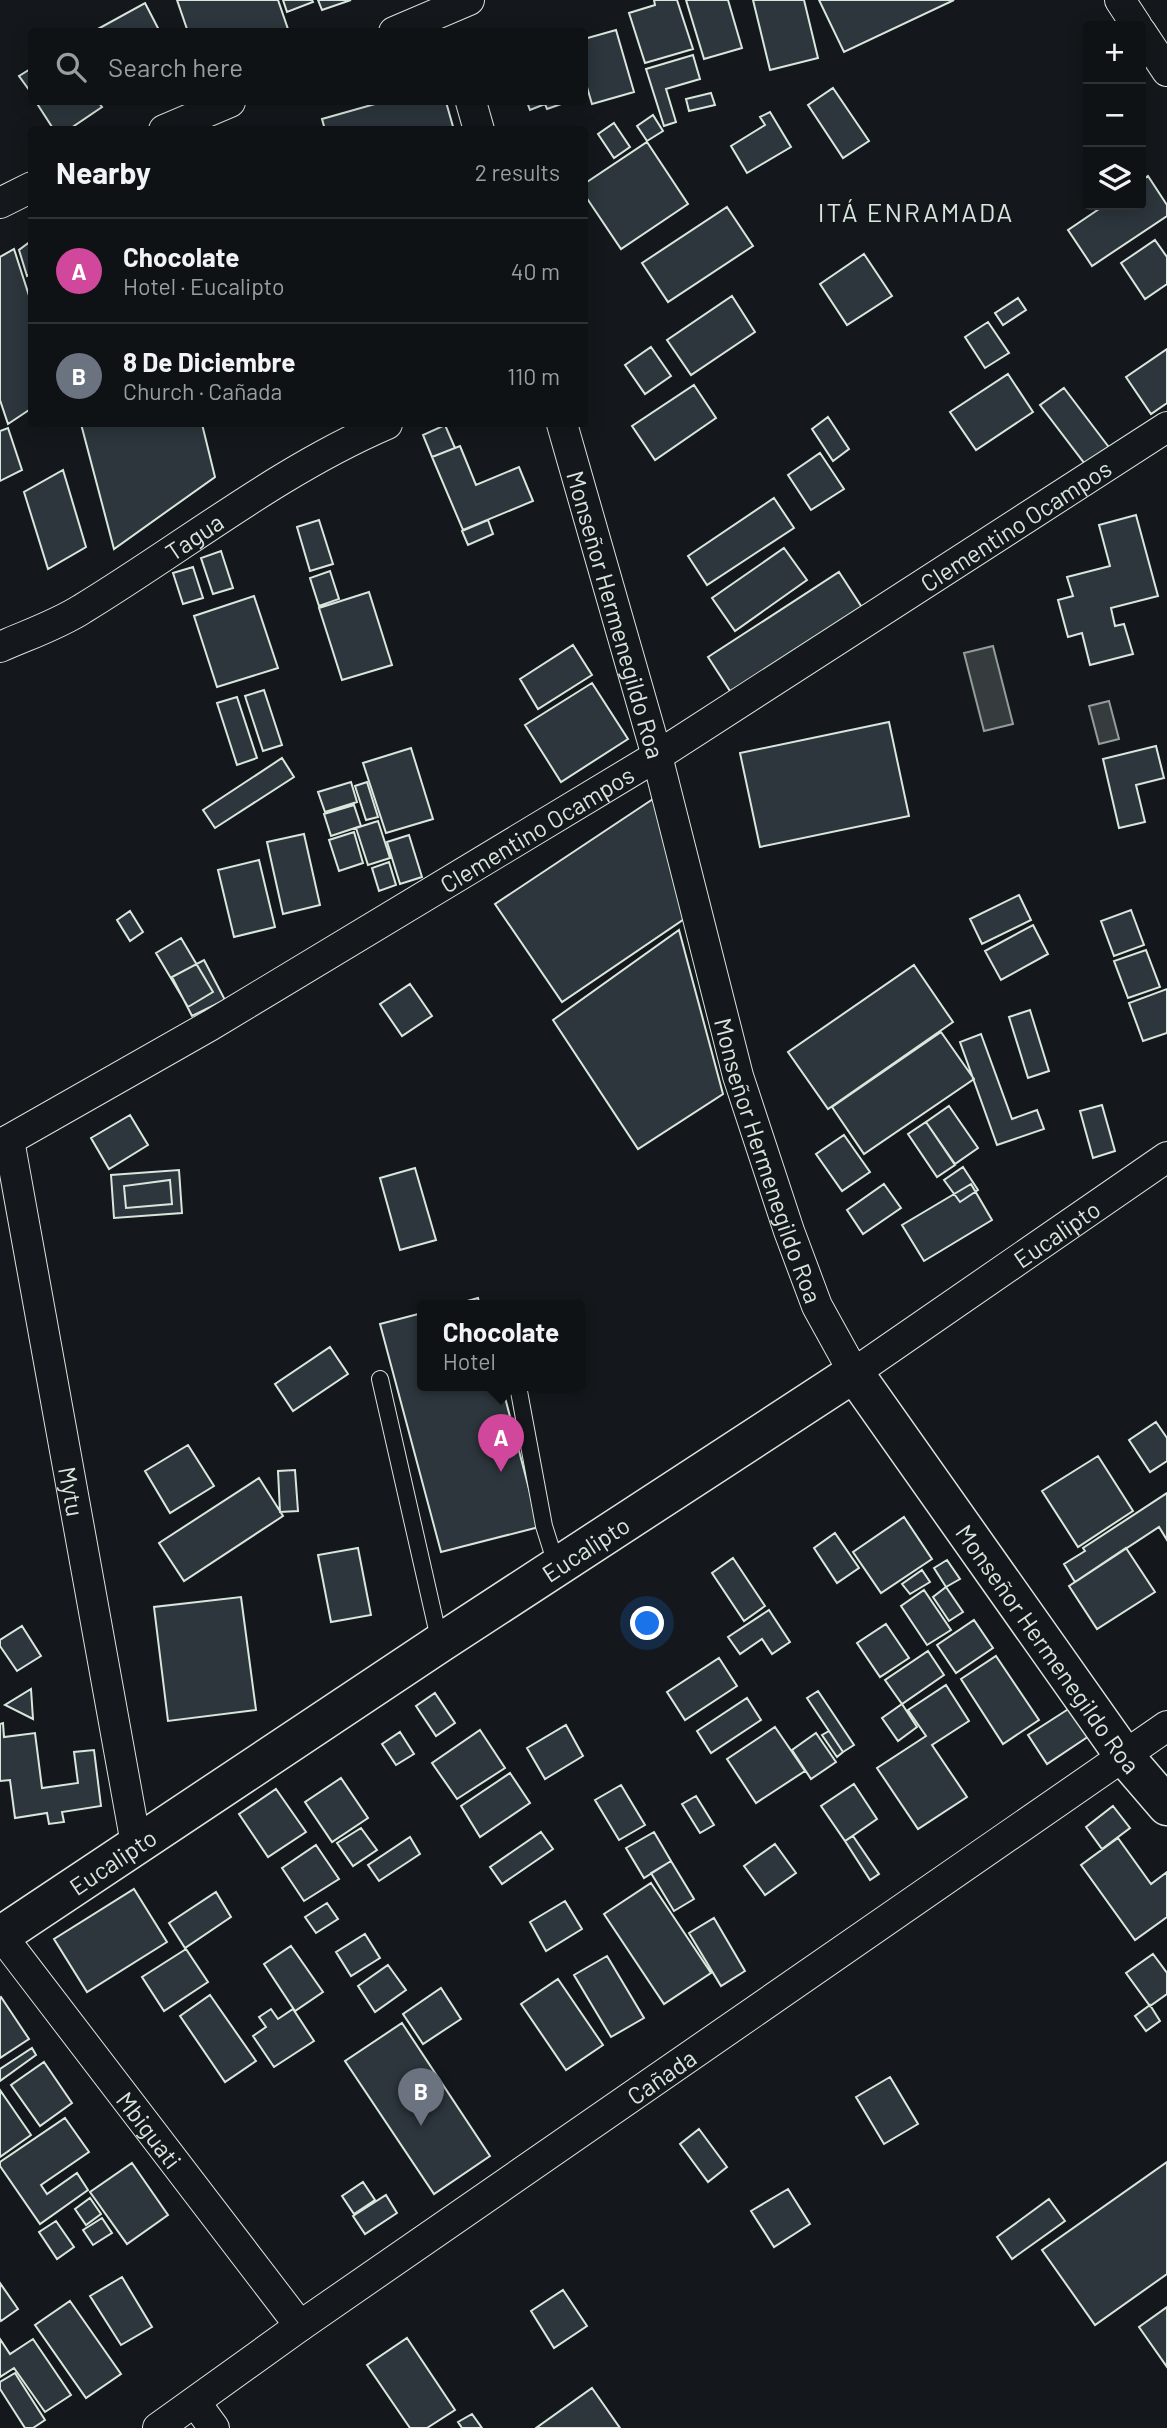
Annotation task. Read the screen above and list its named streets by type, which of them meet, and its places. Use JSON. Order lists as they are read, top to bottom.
{
  "streets": {
    "street": [
      "Clementino Ocampos",
      "Tagua",
      "Monseñor Hermenegildo Roa",
      "Eucalipto",
      "Mytu",
      "Cañada",
      "Mbiguati"
    ]
  },
  "crossings": [
    ["Clementino Ocampos", "Monseñor Hermenegildo Roa"],
    ["Clementino Ocampos", "Mytu"],
    ["Monseñor Hermenegildo Roa", "Eucalipto"],
    ["Monseñor Hermenegildo Roa", "Cañada"],
    ["Eucalipto", "Mytu"],
    ["Eucalipto", "Mbiguati"],
    ["Cañada", "Mbiguati"]
  ],
  "districts": ["ITÁ ENRAMADA"],
  "page": {
    "map_buttons": ["+", "−"],
    "search": "Search here",
    "heading": ["Nearby", "2 results"],
    "list": [
      {
        "mark": "A",
        "name": "Chocolate",
        "note": "Hotel · Eucalipto",
        "value": "40 m"
      },
      {
        "mark": "B",
        "name": "8 De Diciembre",
        "note": "Church · Cañada",
        "value": "110 m"
      }
    ],
    "popup": ["Chocolate", "Hotel"],
    "pins": ["A", "B"]
  }
}
